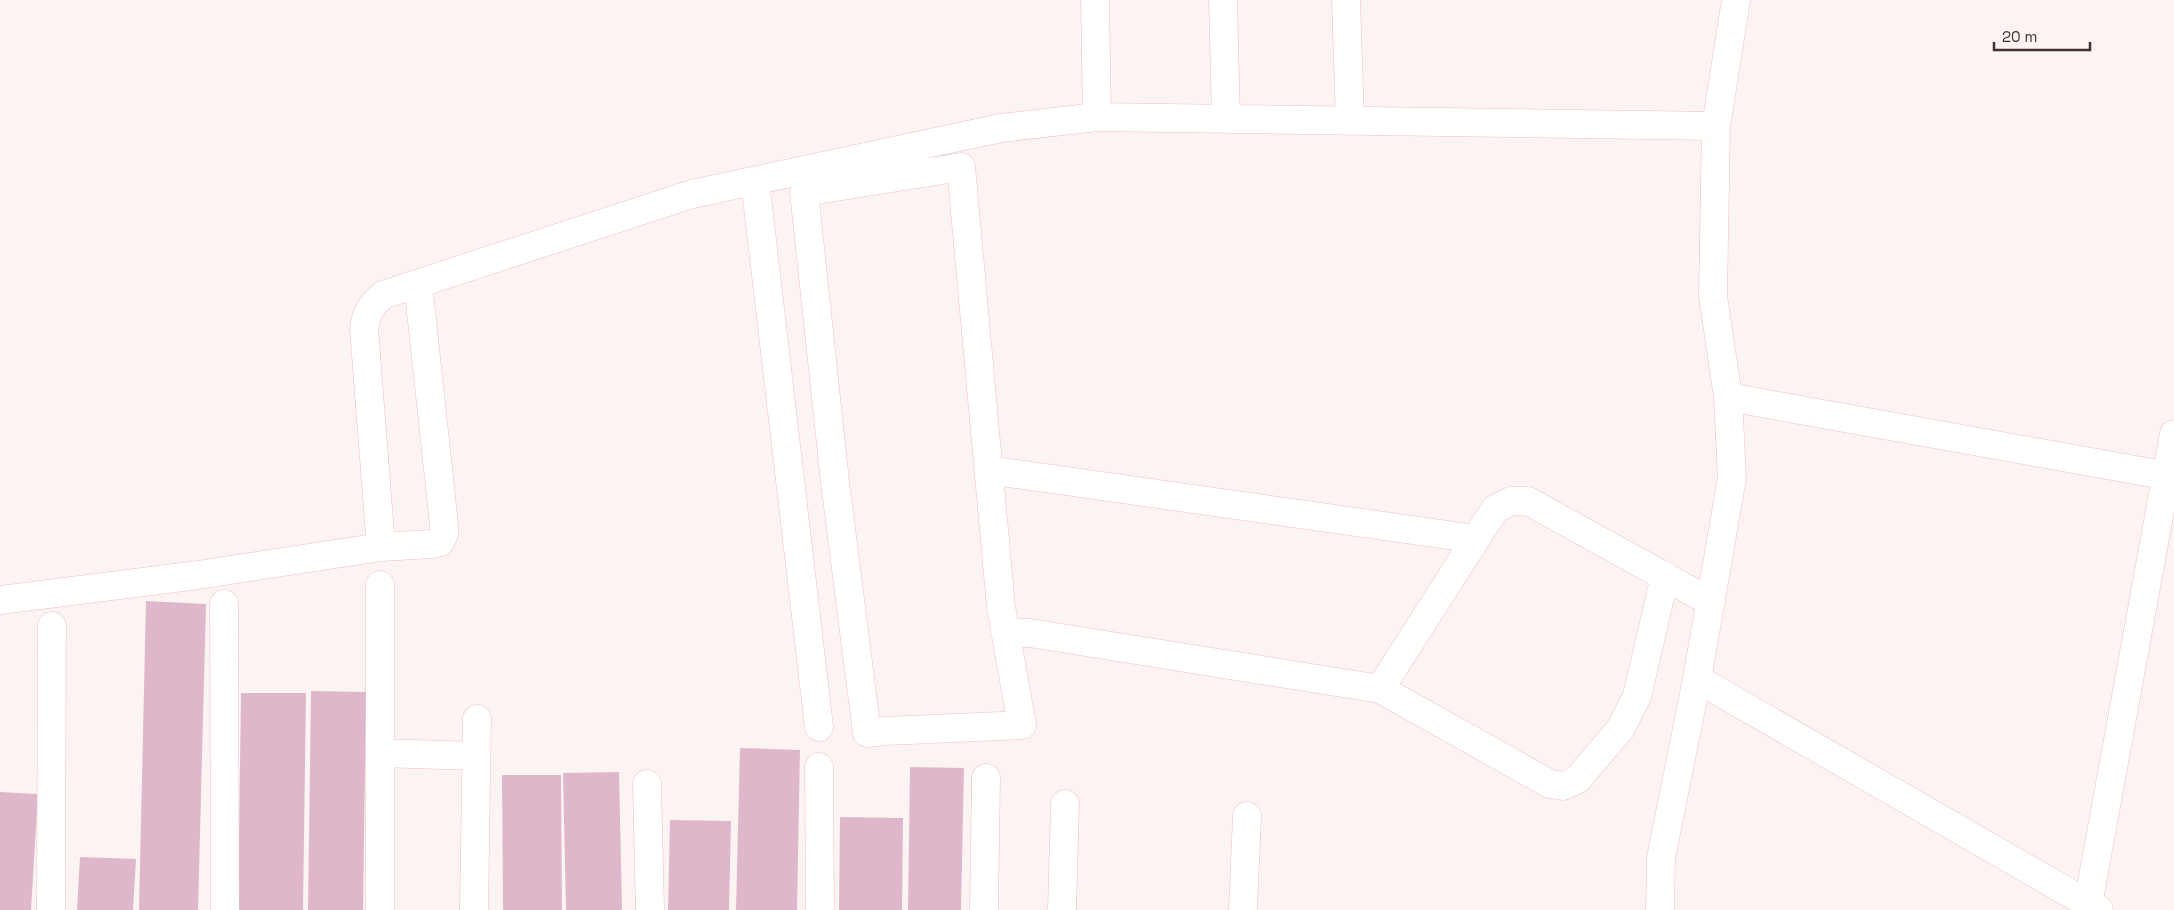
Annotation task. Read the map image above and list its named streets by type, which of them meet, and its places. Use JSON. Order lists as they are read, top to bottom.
{
  "scale_bar": "20 m"
}
